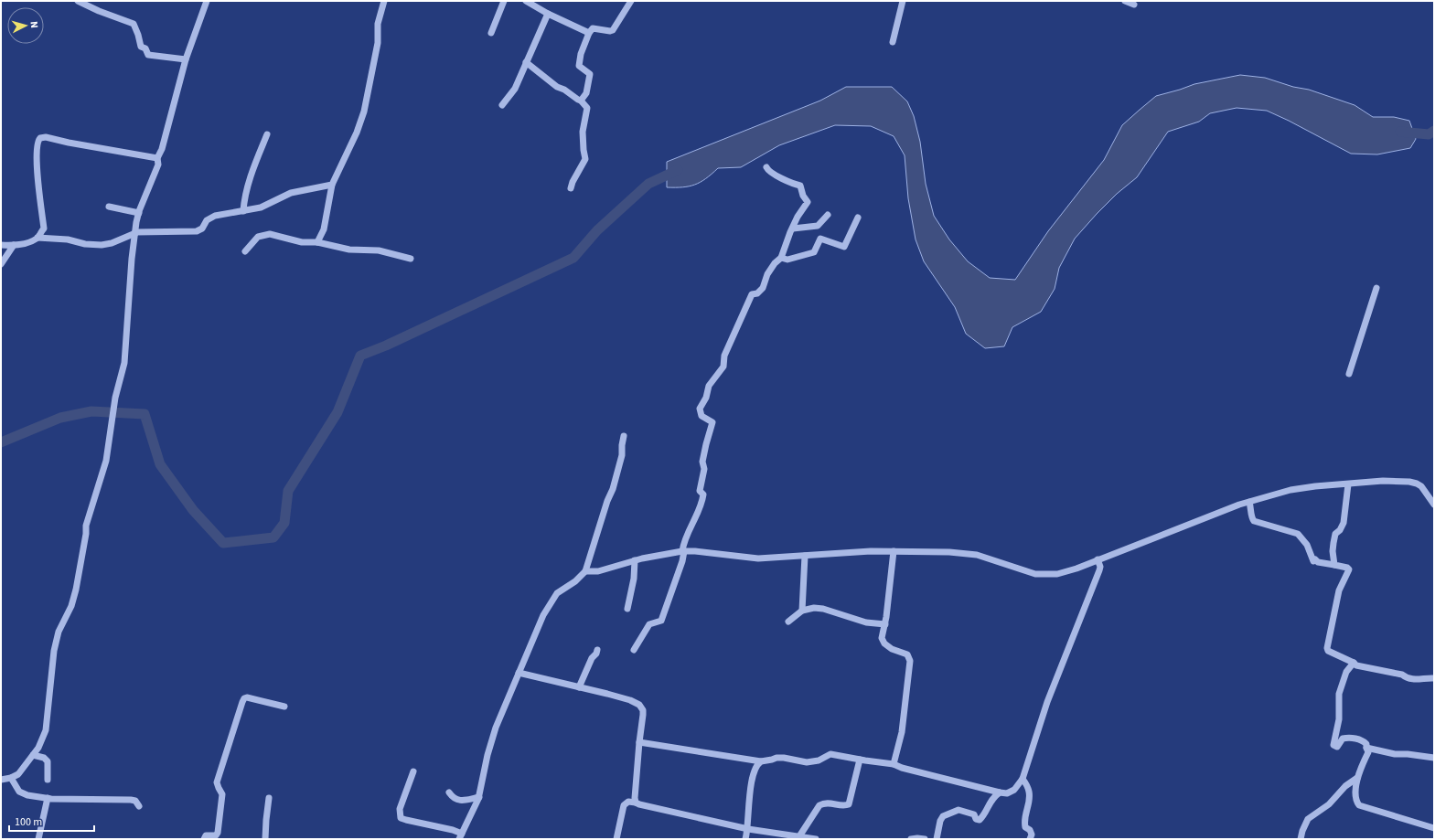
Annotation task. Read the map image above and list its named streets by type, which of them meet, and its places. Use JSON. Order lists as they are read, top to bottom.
{
  "scale_bar": "100 m",
  "north": "right"
}
